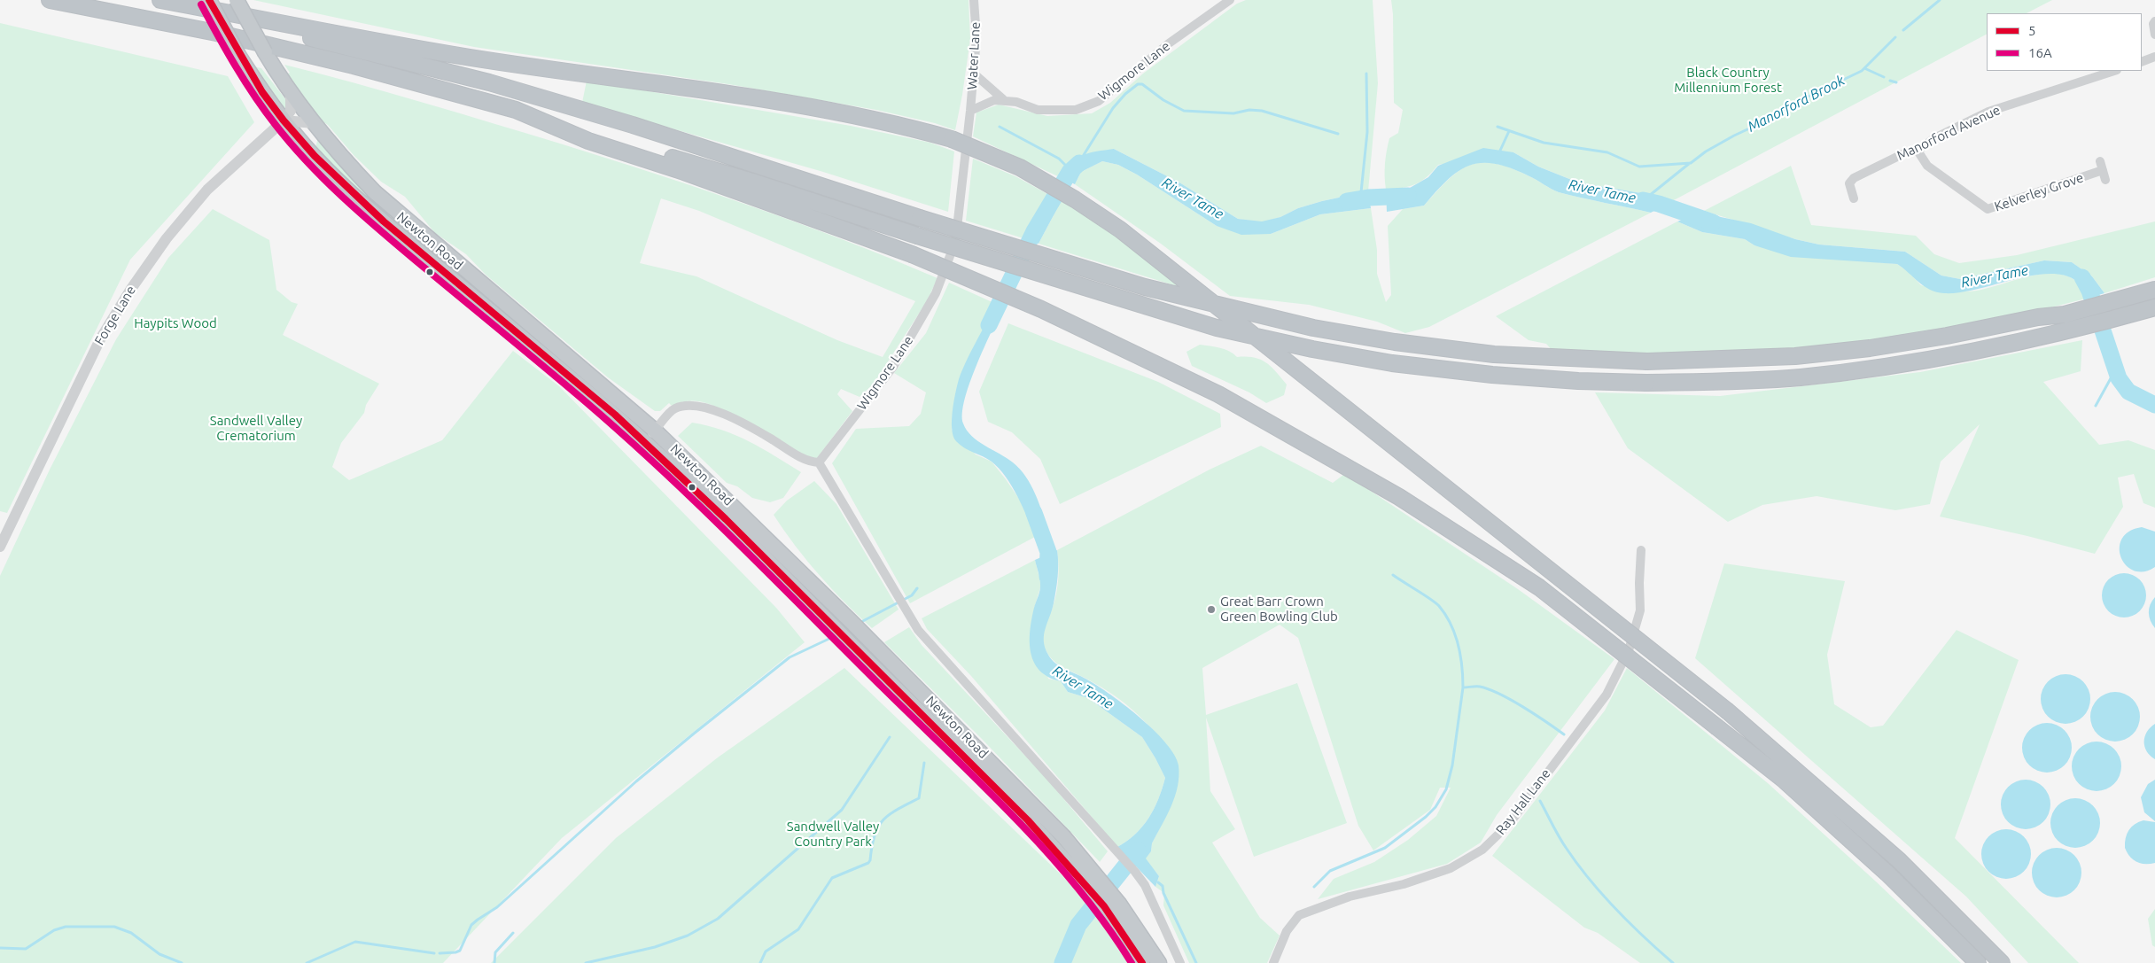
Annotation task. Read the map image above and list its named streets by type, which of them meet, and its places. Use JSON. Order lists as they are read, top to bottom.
{
  "streets": {
    "highway": ["Newton Road"],
    "street": [
      "Water Lane",
      "Wigmore Lane",
      "Manorford Avenue",
      "Kelverley Grove",
      "Forge Lane",
      "Ray Hall Lane"
    ]
  },
  "crossings": [
    ["Water Lane", "Wigmore Lane"],
    ["Manorford Avenue", "Kelverley Grove"],
    ["Newton Road", "Forge Lane"]
  ],
  "water": ["Manorford Brook", "River Tame"],
  "parks": [
    "Black Country Millennium Forest",
    "Haypits Wood",
    "Sandwell Valley Crematorium",
    "Sandwell Valley Country Park"
  ],
  "places": ["Great Barr Crown Green Bowling Club"],
  "lines": ["transit line 5", "transit line 16A"],
  "legend": ["5", "16A"]
}
